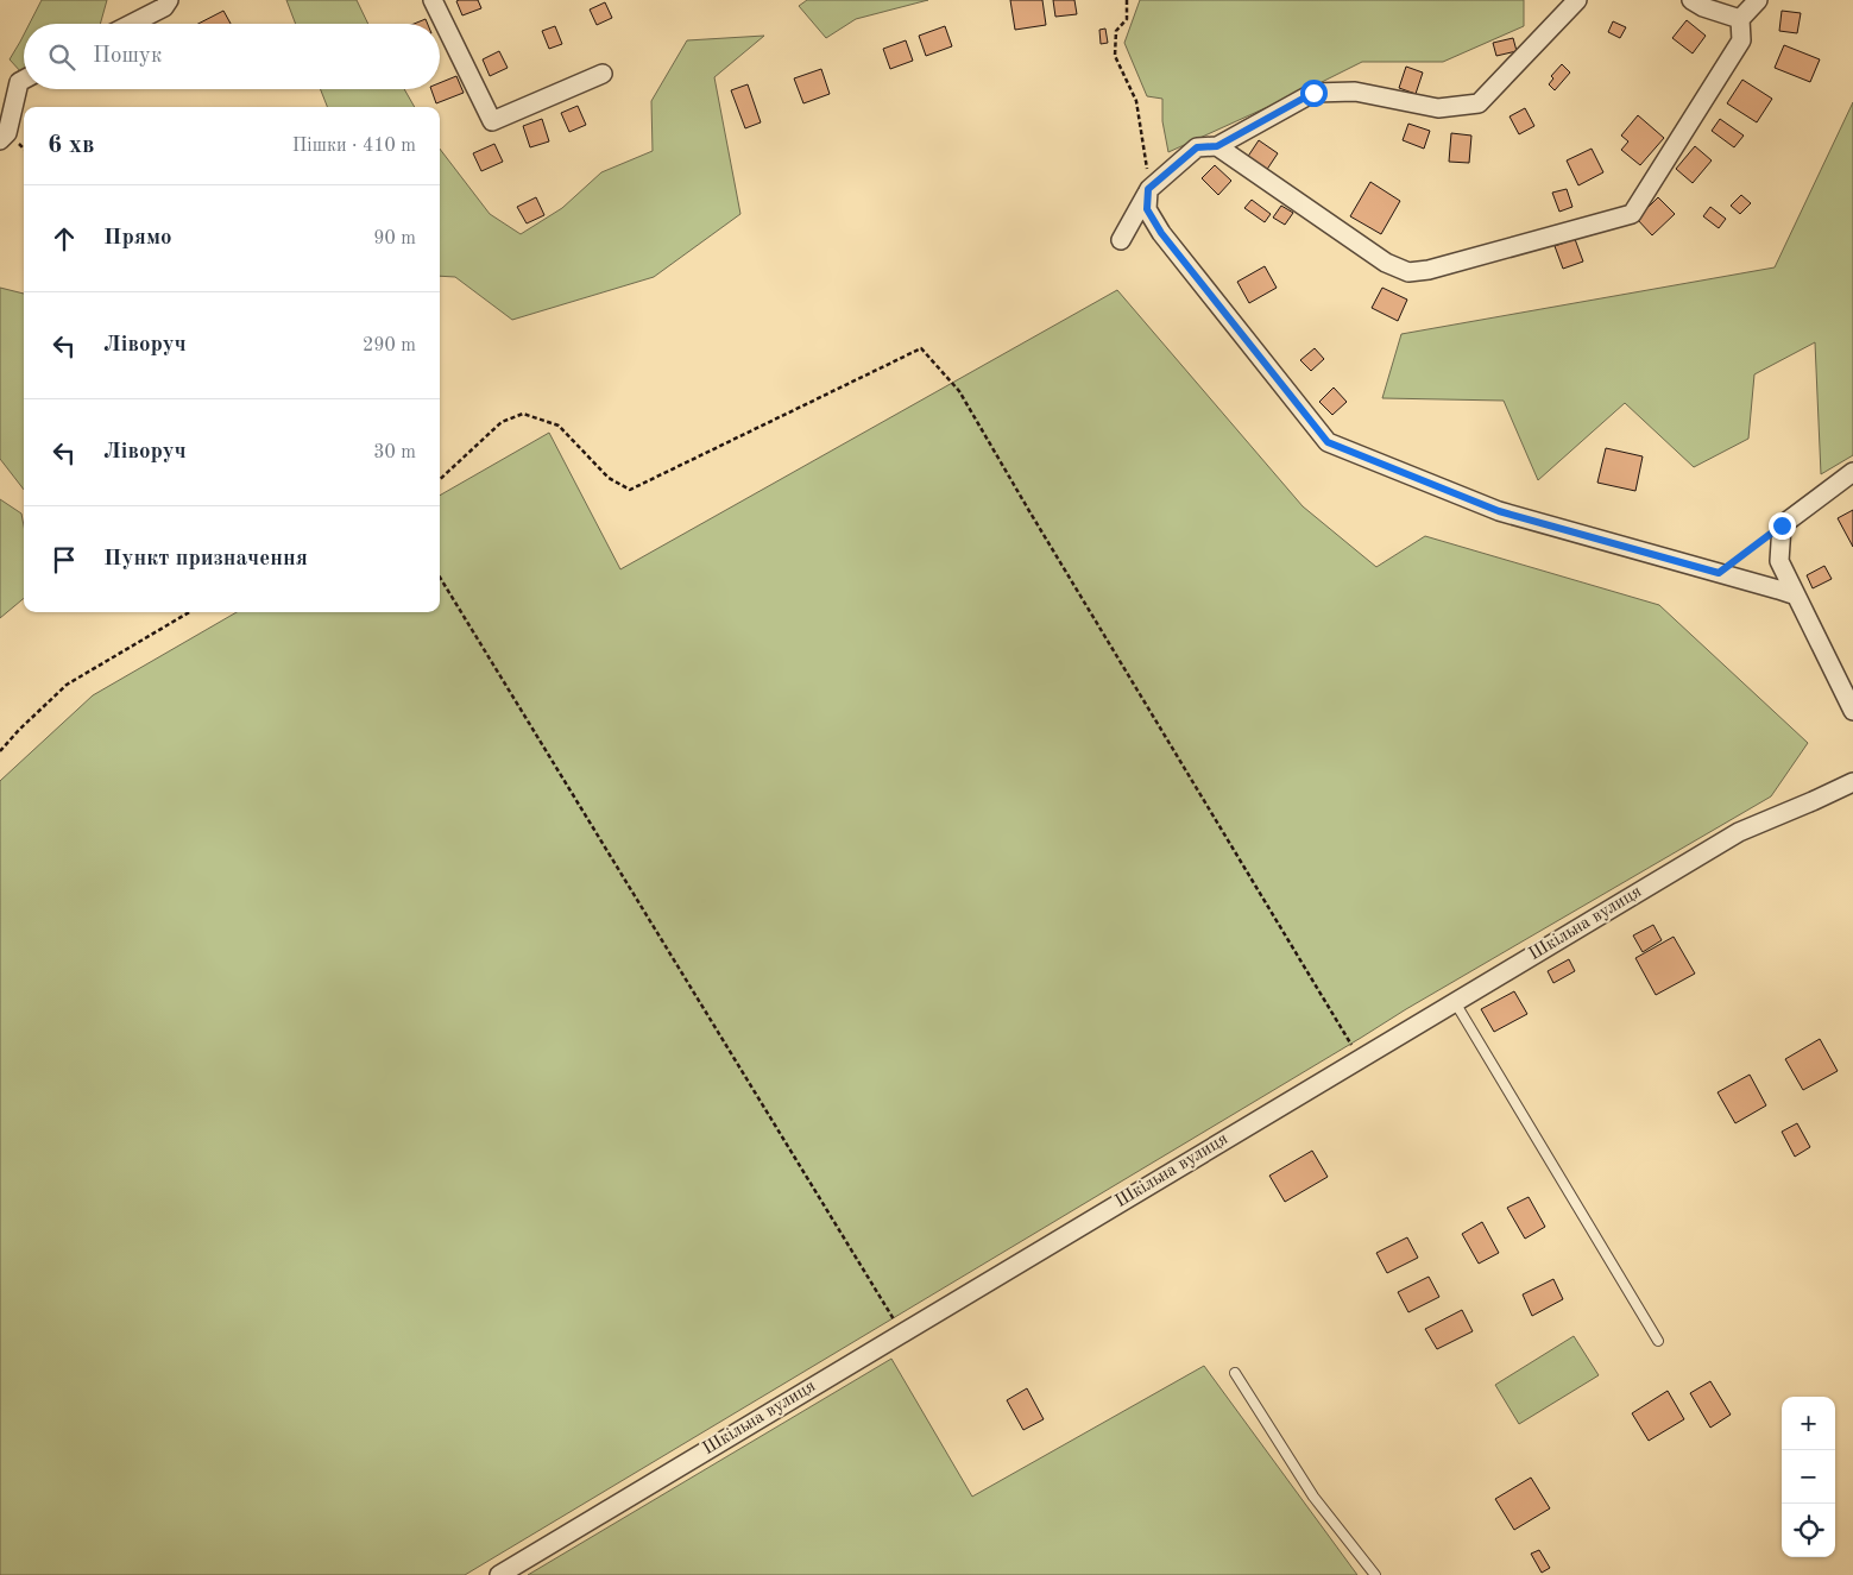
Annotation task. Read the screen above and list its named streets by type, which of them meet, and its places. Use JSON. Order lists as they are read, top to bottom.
{
  "streets": {
    "street": ["Шкільна вулиця"]
  },
  "page": {
    "search": "Пошук",
    "heading": ["6 хв", "Пішки · 410 m"],
    "list": [
      ["Прямо", "90 m"],
      ["Ліворуч", "290 m"],
      ["Ліворуч", "30 m"],
      "Пункт призначення"
    ],
    "map_buttons": ["+", "−"]
  }
}
